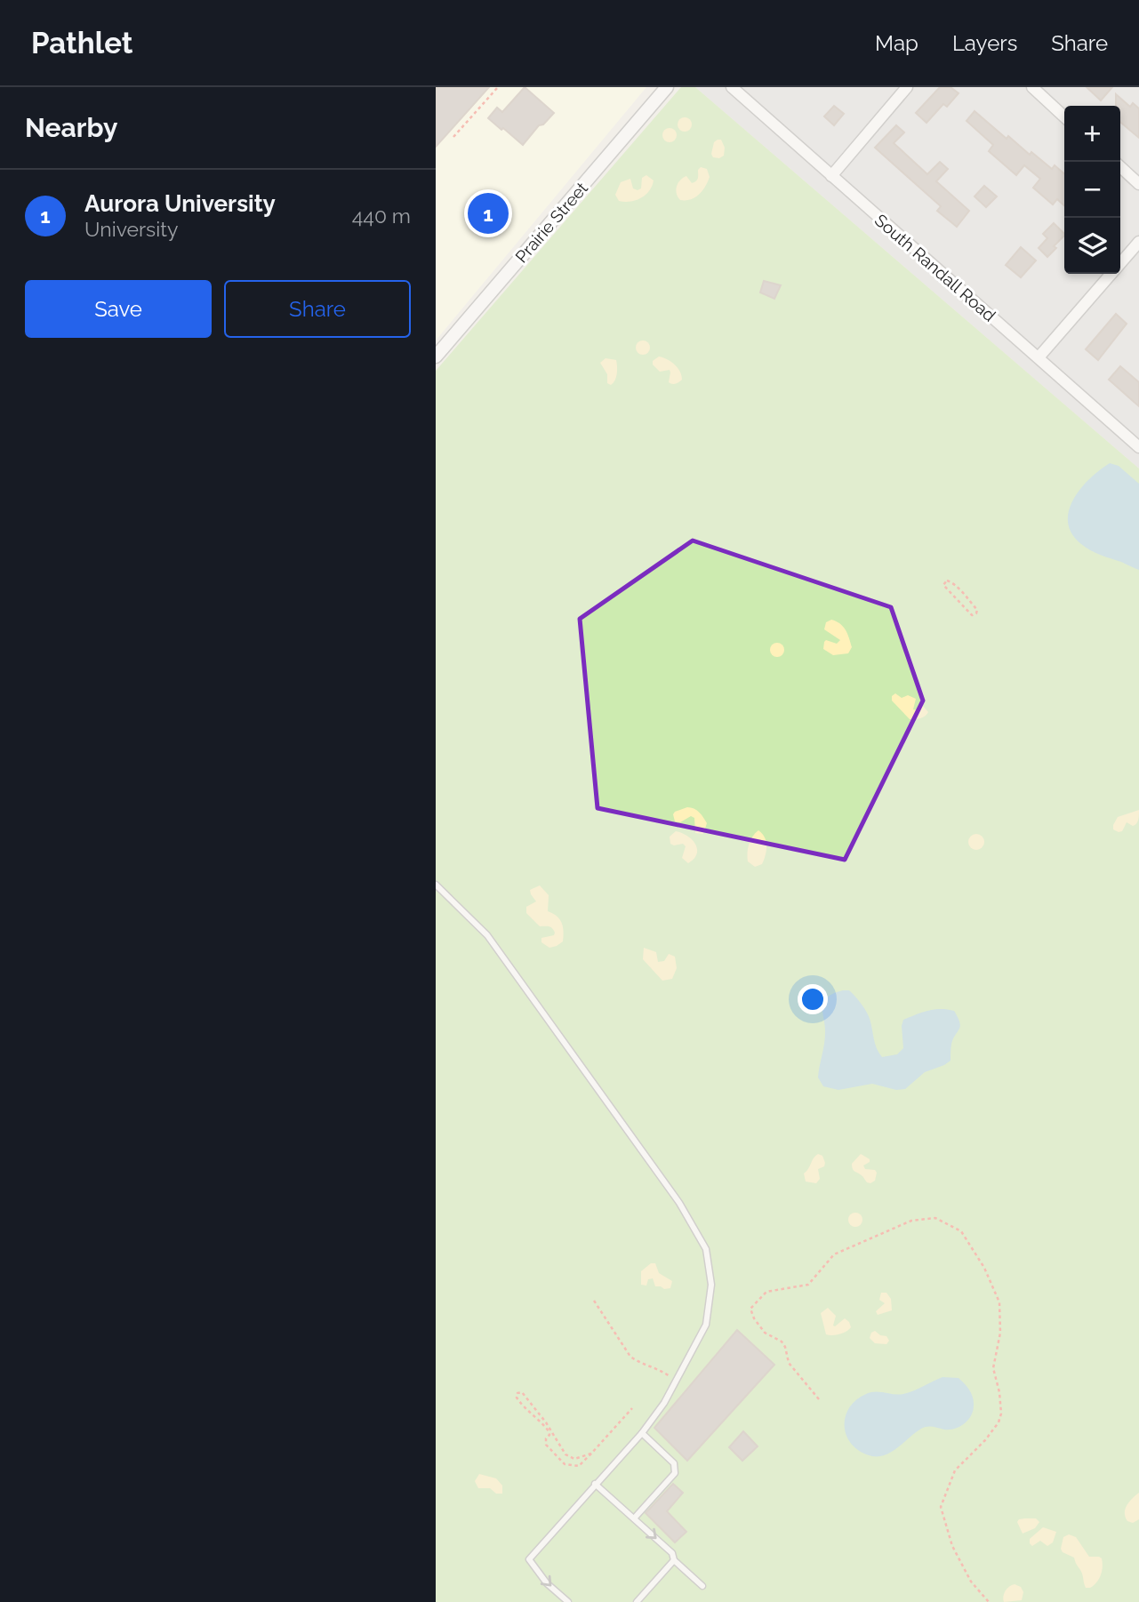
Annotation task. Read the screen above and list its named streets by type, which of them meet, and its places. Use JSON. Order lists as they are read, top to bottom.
{
  "streets": {
    "street": ["Prairie Street", "South Randall Road"]
  },
  "page": {
    "header": "Pathlet",
    "nav": ["Map", "Layers", "Share"],
    "heading": "Nearby",
    "map_buttons": ["+", "−"],
    "list": [
      {
        "mark": "1",
        "name": "Aurora University",
        "note": "University",
        "value": "440 m"
      }
    ],
    "pins": "1",
    "buttons": ["Save", "Share"]
  }
}
